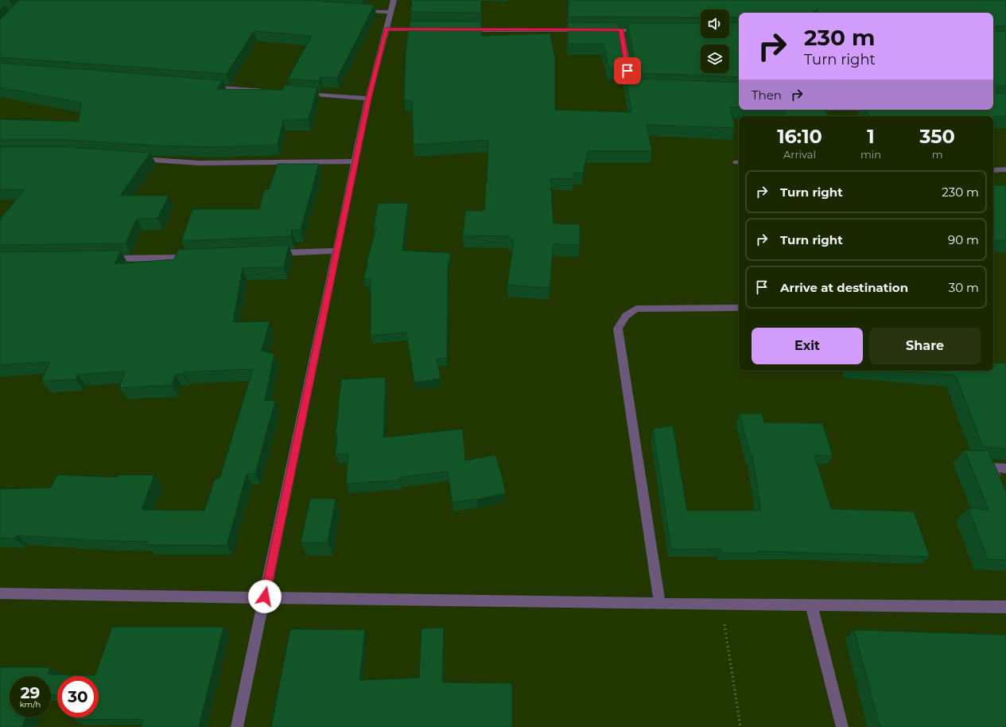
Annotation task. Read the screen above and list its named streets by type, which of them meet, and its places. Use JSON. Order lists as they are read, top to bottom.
{
  "page": {
    "turn": ["230 m", "Turn right"],
    "then": "Then",
    "eta": [
      "16:10",
      "Arrival",
      "1",
      "min",
      "350",
      "m"
    ],
    "list": [
      {
        "name": "Turn right",
        "value": "230 m"
      },
      {
        "name": "Turn right",
        "value": "90 m"
      },
      {
        "name": "Arrive at destination",
        "value": "30 m"
      }
    ],
    "buttons": ["Exit", "Share"],
    "speed": "29 km/h",
    "limit": "30"
  }
}
